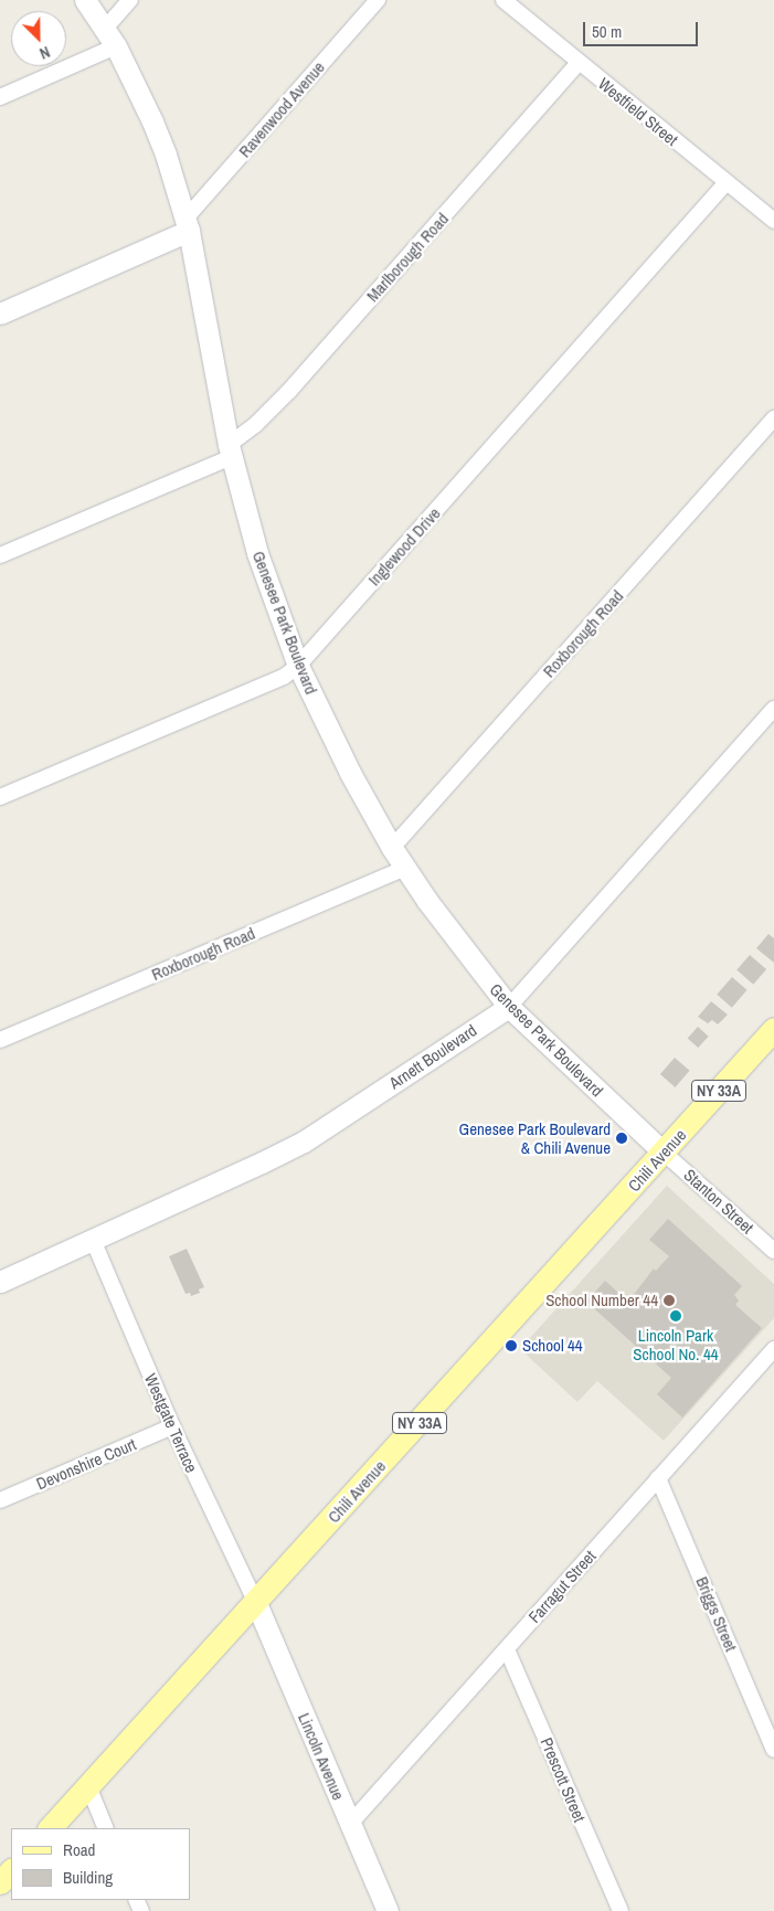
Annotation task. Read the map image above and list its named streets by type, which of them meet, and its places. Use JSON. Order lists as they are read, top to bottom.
{
  "streets": {
    "main road": ["NY 33A", "Chili Avenue"],
    "street": [
      "Ravenwood Avenue",
      "Westfield Street",
      "Marlborough Road",
      "Inglewood Drive",
      "Genesee Park Boulevard",
      "Roxborough Road",
      "Arnett Boulevard",
      "Stanton Street",
      "Westgate Terrace",
      "Devonshire Court",
      "Farragut Street",
      "Briggs Street",
      "Lincoln Avenue",
      "Prescott Street"
    ]
  },
  "crossings": [
    ["Ravenwood Avenue", "Genesee Park Boulevard"],
    ["Westfield Street", "Marlborough Road"],
    ["Westfield Street", "Inglewood Drive"],
    ["Marlborough Road", "Genesee Park Boulevard"],
    ["Inglewood Drive", "Genesee Park Boulevard"],
    ["Genesee Park Boulevard", "Roxborough Road"],
    ["Genesee Park Boulevard", "Arnett Boulevard"],
    ["Genesee Park Boulevard", "Chili Avenue"],
    ["Genesee Park Boulevard", "Stanton Street"],
    ["Arnett Boulevard", "Westgate Terrace"],
    ["Chili Avenue", "Stanton Street"],
    ["Chili Avenue", "Westgate Terrace"],
    ["Chili Avenue", "Lincoln Avenue"],
    ["Westgate Terrace", "Devonshire Court"],
    ["Westgate Terrace", "Lincoln Avenue"],
    ["Farragut Street", "Briggs Street"],
    ["Farragut Street", "Lincoln Avenue"],
    ["Farragut Street", "Prescott Street"]
  ],
  "places": [
    "Genesee Park Boulevard & Chili Avenue",
    "School Number 44",
    "Lincoln Park School No. 44",
    "School 44"
  ],
  "legend": ["Road", "Building"],
  "scale_bar": "50 m",
  "north": "bottom right"
}
